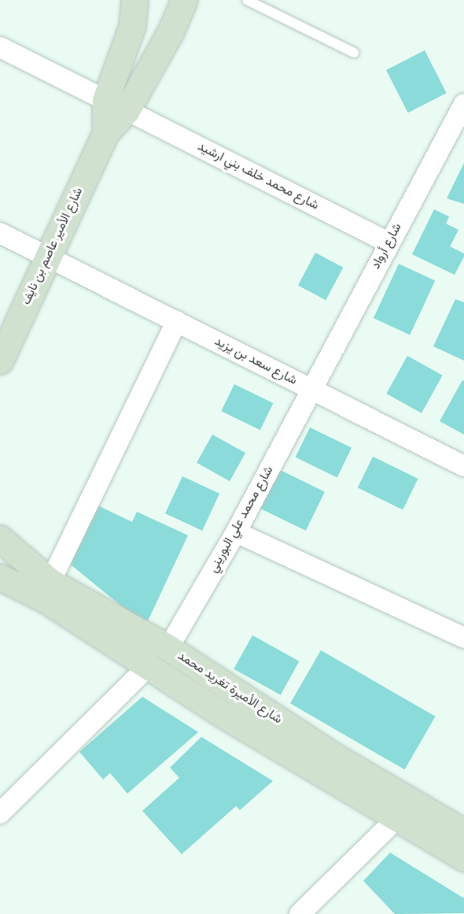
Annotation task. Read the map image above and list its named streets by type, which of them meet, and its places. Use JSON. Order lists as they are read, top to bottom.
{
  "streets": {
    "street": [
      "شارع محمد خلف بني ارشيد",
      "شارع الأمير عاصم بن نايف",
      "شارع أرواد",
      "شارع سعد بن يزيد",
      "شارع محمد علي البوريني",
      "شارع الأميرة تغريد محمد"
    ]
  },
  "crossings": [
    ["شارع محمد خلف بني ارشيد", "شارع الأمير عاصم بن نايف"],
    ["شارع محمد خلف بني ارشيد", "شارع أرواد"],
    ["شارع الأمير عاصم بن نايف", "شارع سعد بن يزيد"],
    ["شارع أرواد", "شارع سعد بن يزيد"],
    ["شارع أرواد", "شارع محمد علي البوريني"],
    ["شارع سعد بن يزيد", "شارع محمد علي البوريني"],
    ["شارع محمد علي البوريني", "شارع الأميرة تغريد محمد"]
  ]
}
